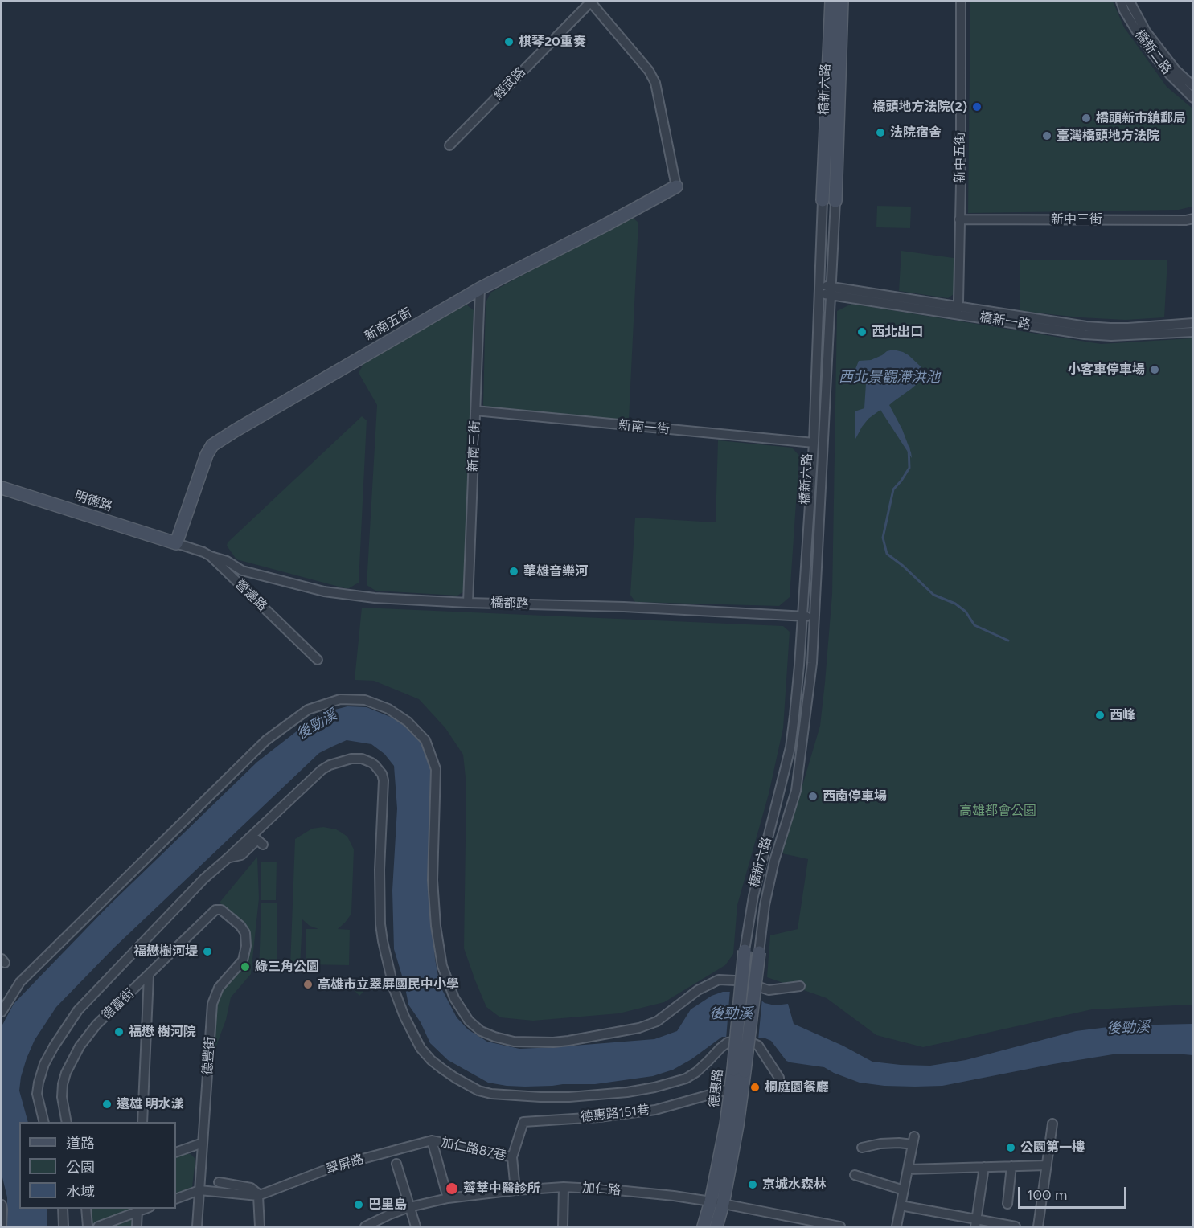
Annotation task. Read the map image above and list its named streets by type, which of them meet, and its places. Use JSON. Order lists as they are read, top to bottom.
{
  "streets": {
    "street": [
      "橋新二路",
      "經武路",
      "橋新六路",
      "新中五街",
      "新中三街",
      "橋新一路",
      "新南五街",
      "新南一街",
      "新南三街",
      "明德路",
      "營邊路",
      "橋都路",
      "德富街",
      "德豐街",
      "德惠路",
      "德惠路151巷",
      "加仁路87巷",
      "翠屏路",
      "加仁路"
    ]
  },
  "crossings": [
    ["橋新六路", "橋新一路"],
    ["橋新六路", "新南一街"],
    ["橋新六路", "橋都路"],
    ["橋新六路", "德惠路"],
    ["新中五街", "新中三街"],
    ["新中五街", "橋新一路"],
    ["新南五街", "新南三街"],
    ["新南五街", "明德路"],
    ["新南五街", "營邊路"],
    ["新南一街", "新南三街"],
    ["新南三街", "橋都路"],
    ["明德路", "營邊路"],
    ["營邊路", "橋都路"],
    ["德富街", "德豐街"],
    ["德惠路", "德惠路151巷"],
    ["德惠路", "加仁路"],
    ["德惠路151巷", "加仁路87巷"],
    ["加仁路87巷", "翠屏路"],
    ["加仁路87巷", "加仁路"]
  ],
  "water": ["西北景觀滯洪池", "後勁溪"],
  "parks": ["高雄都會公園"],
  "places": [
    "棋琴20重奏",
    "橋頭地方法院(2)",
    "橋頭新市鎮郵局",
    "法院宿舍",
    "臺灣橋頭地方法院",
    "西北出口",
    "小客車停車場",
    "華雄音樂河",
    "西峰",
    "西南停車場",
    "福懋樹河堤",
    "綠三角公園",
    "高雄市立翠屏國民中小學",
    "福懋 樹河院",
    "桐庭園餐廳",
    "遠雄 明水漾",
    "公園第一樓",
    "京城水森林",
    "薺莘中醫診所",
    "巴里島"
  ],
  "legend": ["道路", "公園", "水域"],
  "scale_bar": "100 m"
}
